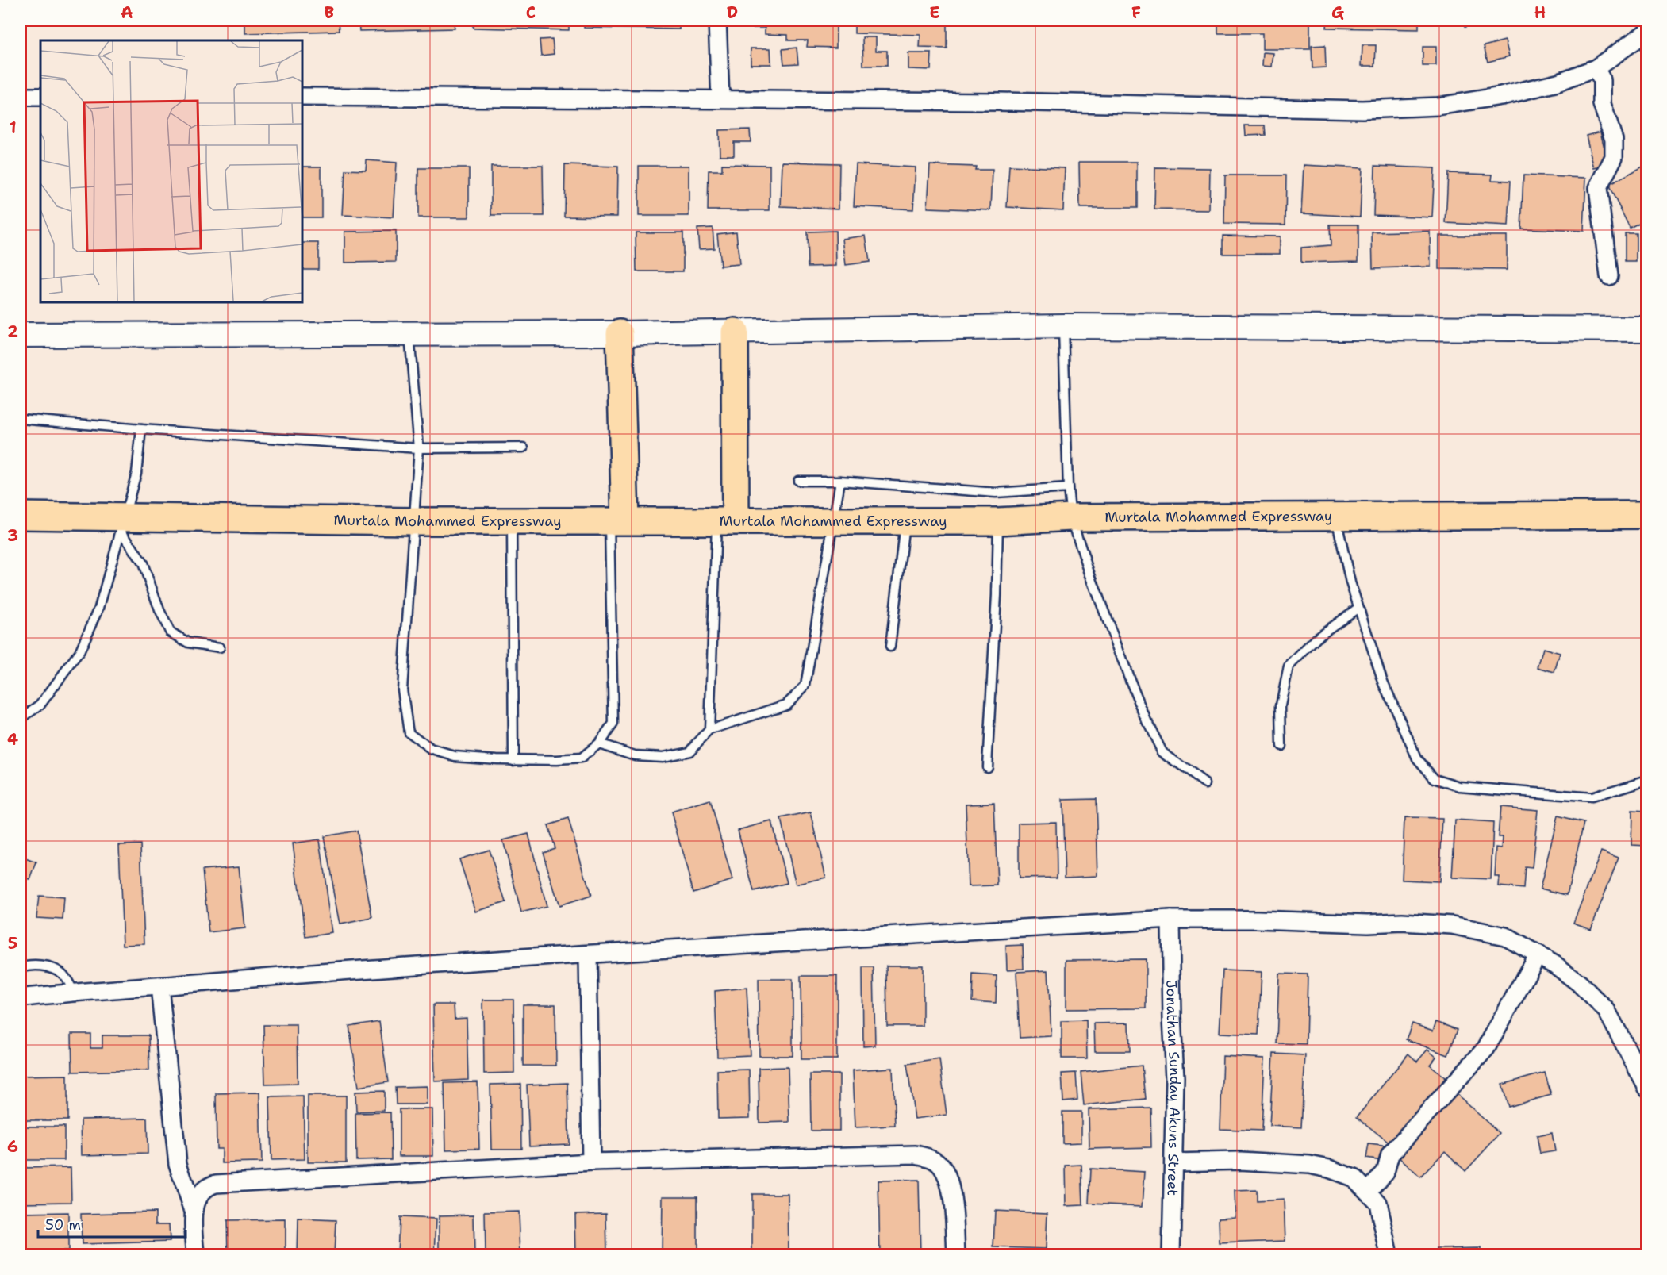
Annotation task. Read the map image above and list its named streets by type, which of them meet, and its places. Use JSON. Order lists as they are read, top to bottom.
{
  "streets": {
    "main road": ["Murtala Mohammed Expressway"],
    "street": ["Jonathan Sunday Akuns Street"]
  },
  "scale_bar": "50 m",
  "grid": {
    "columns": [
      "A",
      "B",
      "C",
      "D",
      "E",
      "F",
      "G",
      "H"
    ],
    "rows": [
      "1",
      "2",
      "3",
      "4",
      "5",
      "6"
    ]
  }
}
